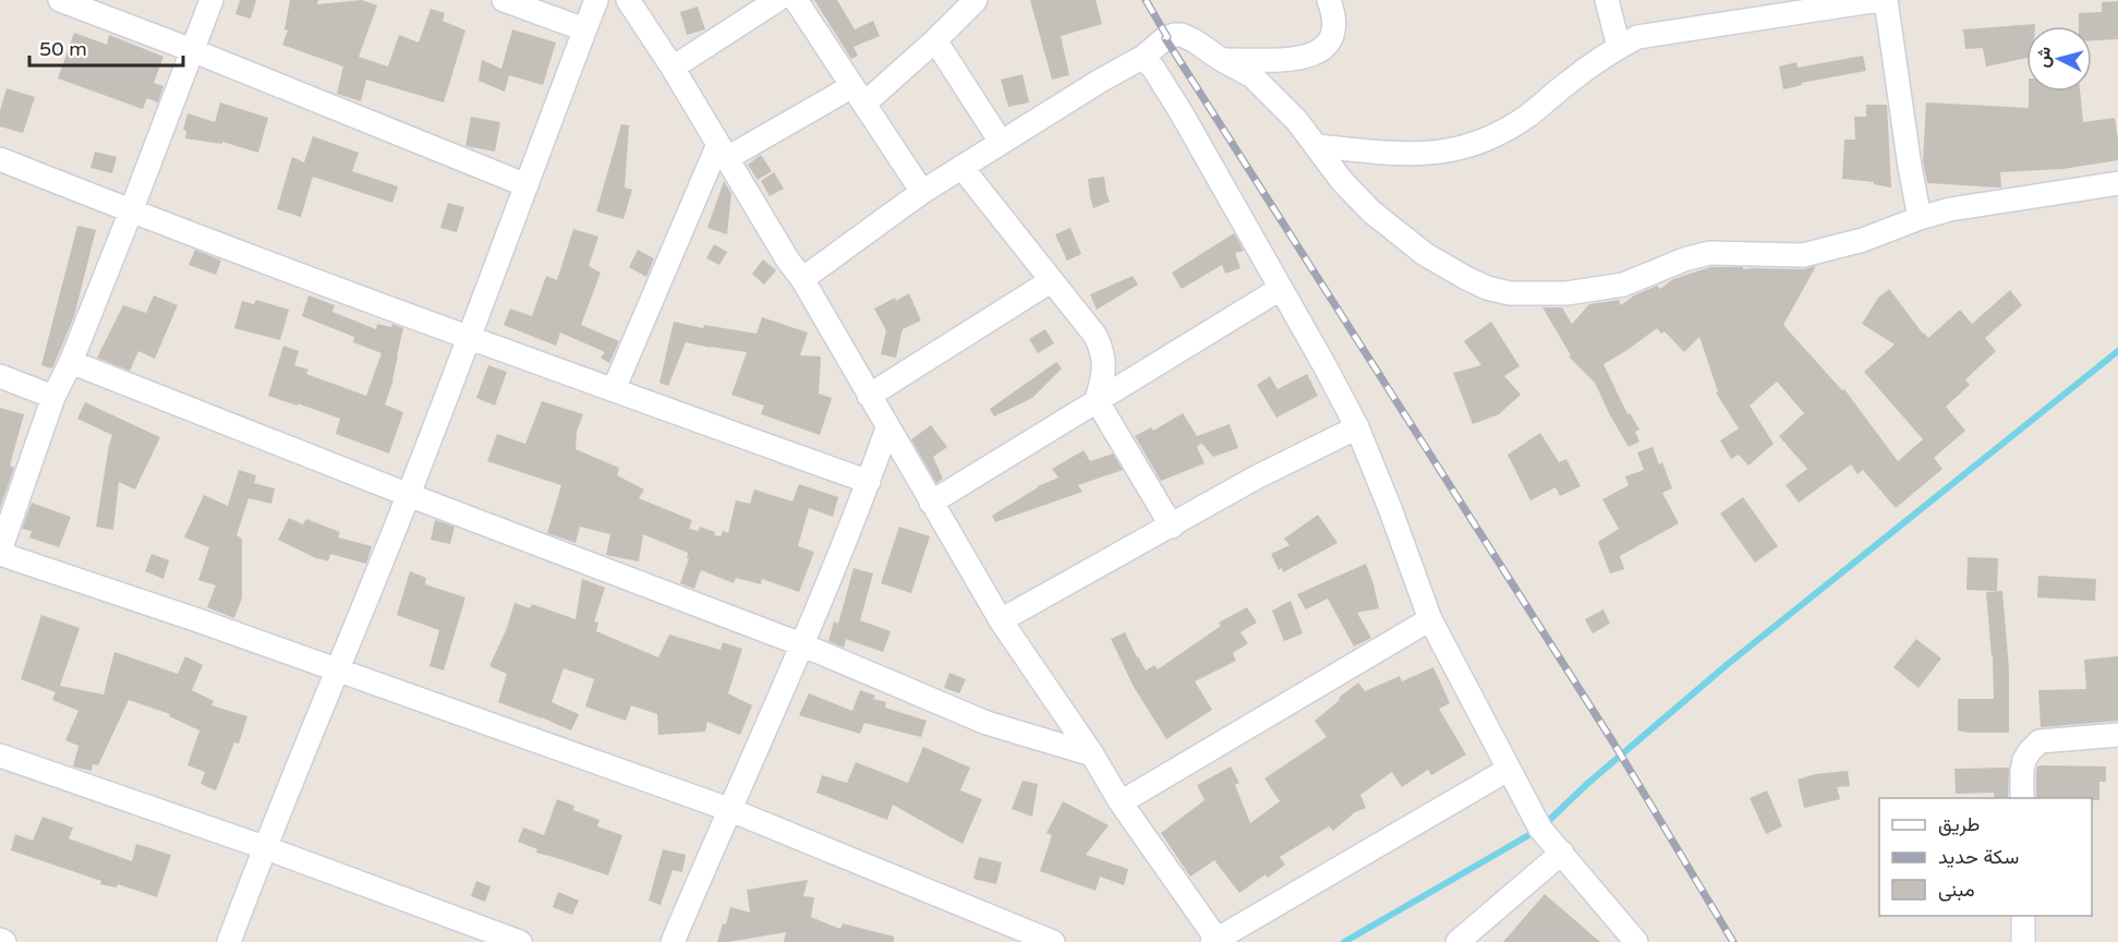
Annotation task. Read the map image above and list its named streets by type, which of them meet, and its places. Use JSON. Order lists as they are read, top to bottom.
{
  "legend": ["طريق", "سكة حديد", "مبنى"],
  "scale_bar": "50 m",
  "north": "left"
}
